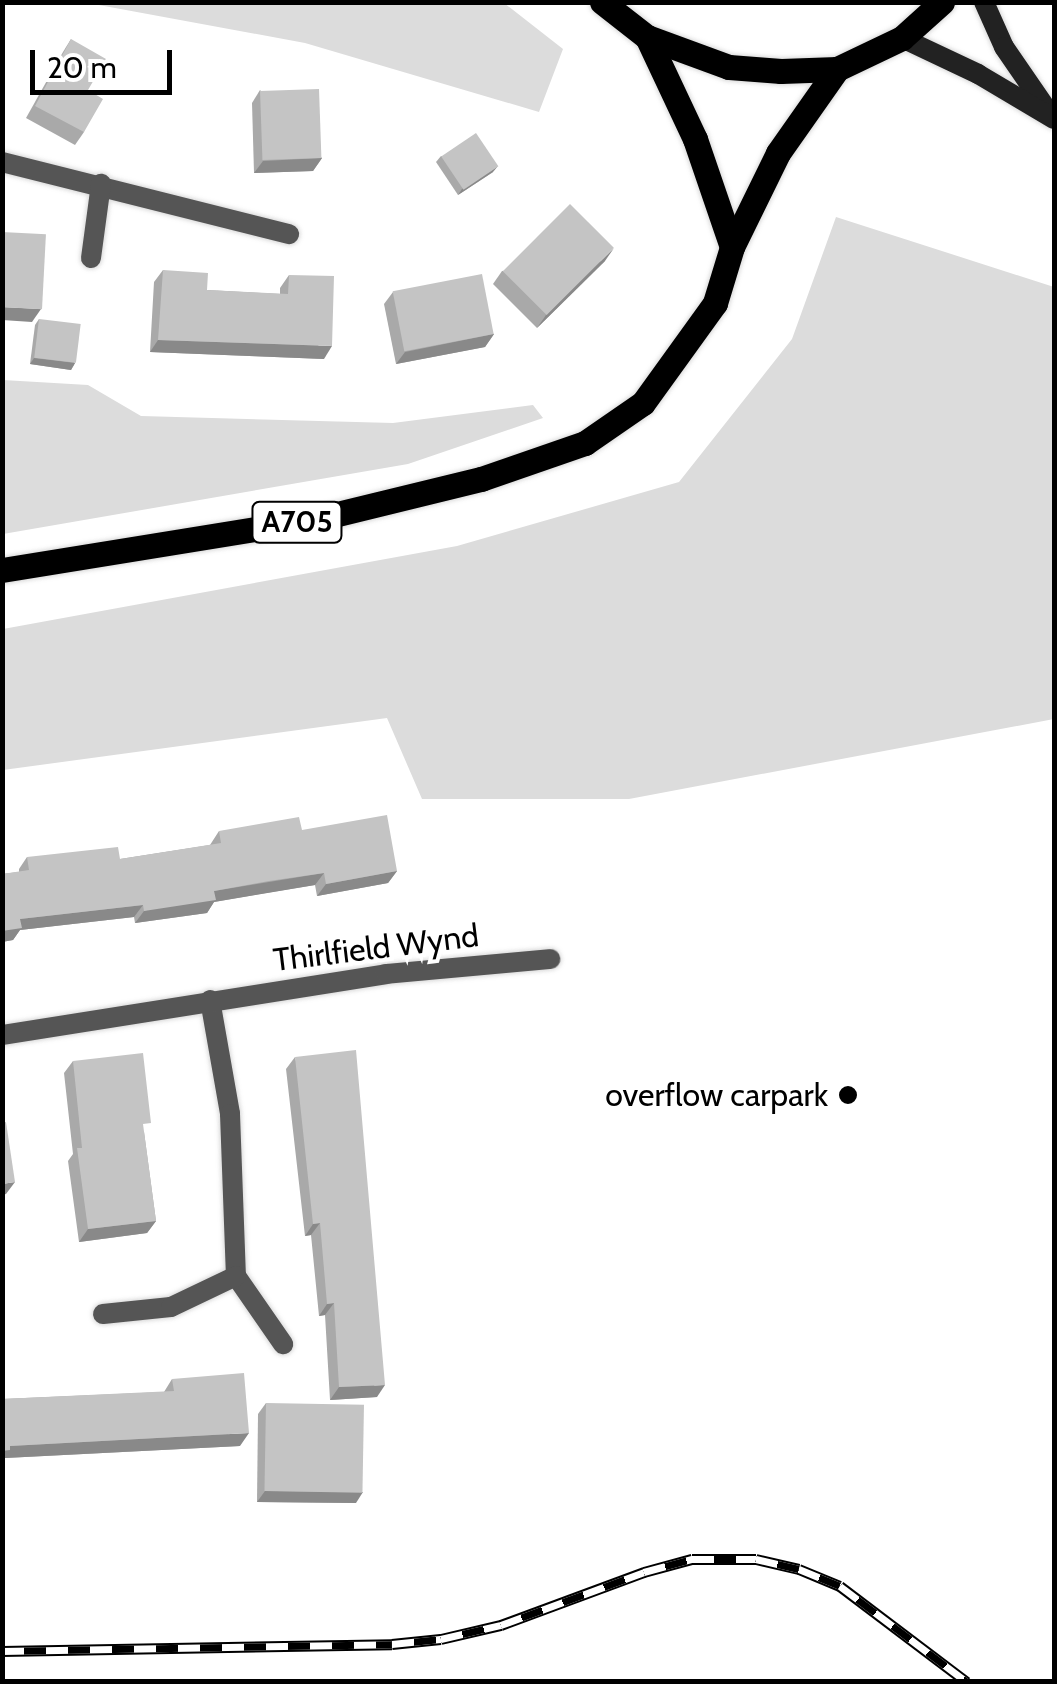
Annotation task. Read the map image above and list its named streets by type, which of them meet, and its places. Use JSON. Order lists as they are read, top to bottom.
{
  "streets": {
    "main road": ["A705"],
    "street": ["Thirlfield Wynd"]
  },
  "places": ["overflow carpark"],
  "scale_bar": "20 m"
}
